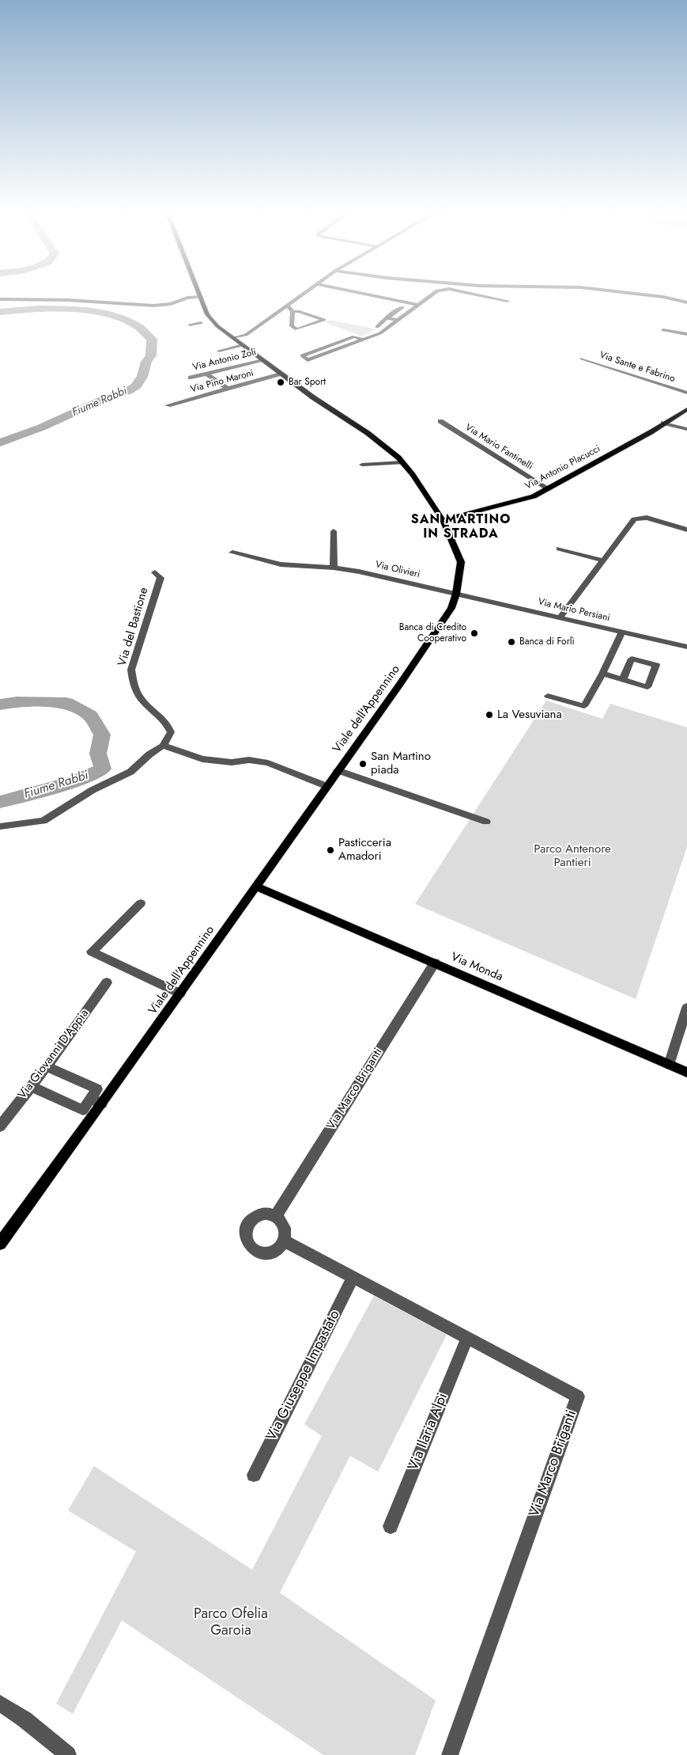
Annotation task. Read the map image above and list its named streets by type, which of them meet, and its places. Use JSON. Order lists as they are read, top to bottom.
{
  "streets": {
    "main road": ["Via Antonio Placucci", "Viale dell'Appennino", "Via Monda"],
    "street": [
      "Via Antonio Zoli",
      "Via Sante e Fabrino",
      "Via Pino Maroni",
      "Via Mario Fantinelli",
      "Via Olivieri",
      "Via Mario Persiani",
      "Via del Bastione",
      "Via Giovanni D'Appia",
      "Via Marco Briganti",
      "Via Giuseppe Impastato",
      "Via Ilaria Alpi"
    ]
  },
  "crossings": [
    ["Via Antonio Zoli", "Viale dell'Appennino"],
    ["Via Pino Maroni", "Viale dell'Appennino"],
    ["Via Mario Fantinelli", "Via Antonio Placucci"],
    ["Via Antonio Placucci", "Viale dell'Appennino"],
    ["Via Olivieri", "Via Mario Persiani"],
    ["Via Olivieri", "Viale dell'Appennino"],
    ["Via Mario Persiani", "Viale dell'Appennino"],
    ["Viale dell'Appennino", "Via Monda"],
    ["Via Monda", "Via Marco Briganti"],
    ["Via Marco Briganti", "Via Giuseppe Impastato"],
    ["Via Marco Briganti", "Via Ilaria Alpi"]
  ],
  "districts": ["SAN MARTINO IN STRADA"],
  "water": ["Fiume Rabbi"],
  "parks": ["Parco Antenore Pantieri", "Parco Ofelia Garoia"],
  "places": [
    "Bar Sport",
    "Banca di Credito Cooperativo",
    "Banca di Forlì",
    "La Vesuviana",
    "San Martino piada",
    "Pasticceria Amadori"
  ]
}
